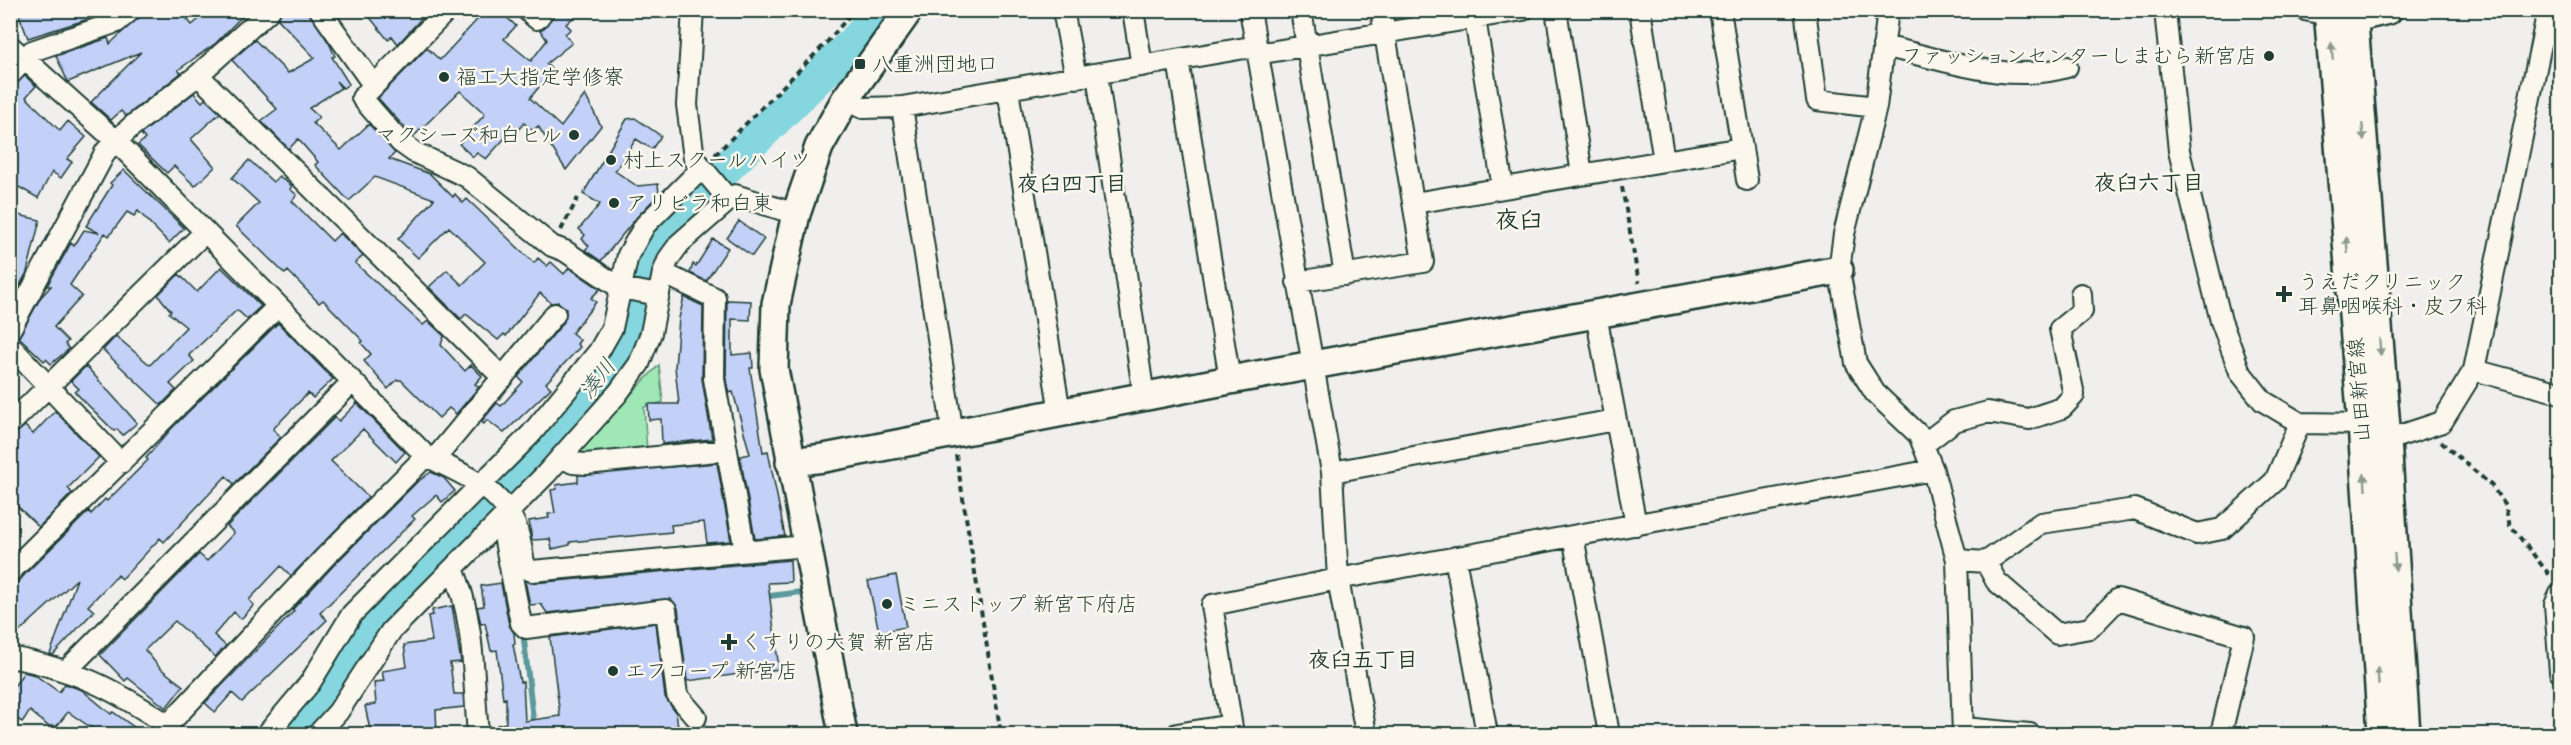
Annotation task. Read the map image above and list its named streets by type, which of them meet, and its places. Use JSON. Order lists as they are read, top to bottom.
{
  "streets": {
    "street": ["山田新宮線"]
  },
  "districts": [
    "夜臼六丁目",
    "夜臼四丁目",
    "夜臼",
    "夜臼五丁目"
  ],
  "water": ["湊川"],
  "places": {
    "other": [
      "ファッションセンターしまむら新宮店",
      "福工大指定学修寮",
      "マクシーズ和白ヒル",
      "村上スクールハイツ",
      "アリビラ和白東",
      "ミニストップ 新宮下府店",
      "エフコープ 新宮店"
    ],
    "transit": ["八重洲団地口"],
    "health": ["うえだクリニック 耳鼻咽喉科・皮フ科", "くすりの大賀 新宮店"]
  }
}
